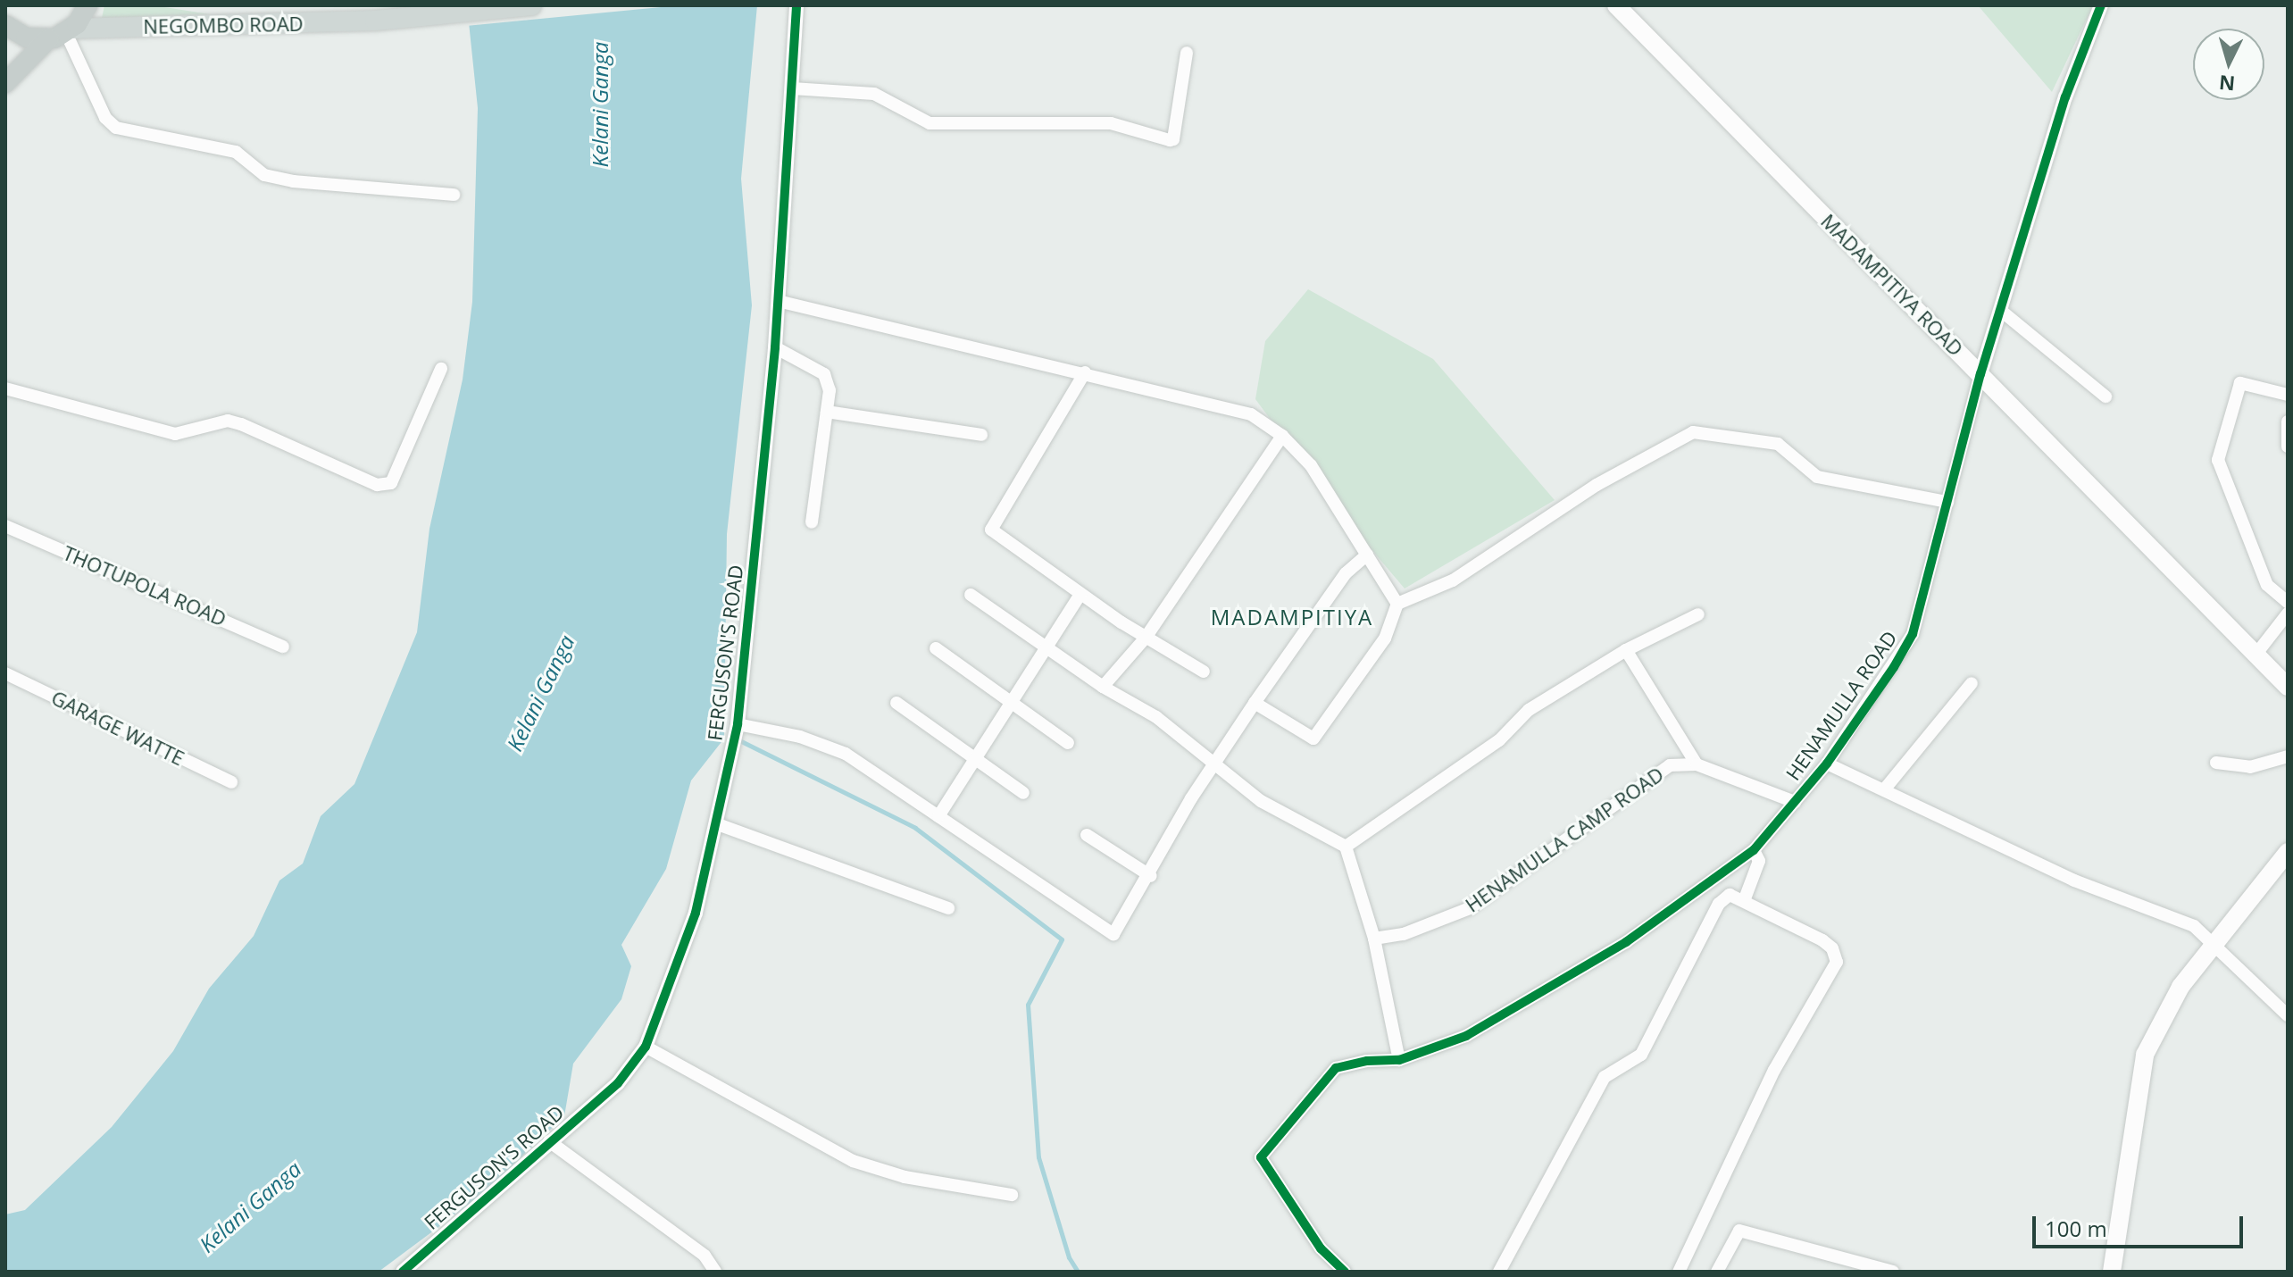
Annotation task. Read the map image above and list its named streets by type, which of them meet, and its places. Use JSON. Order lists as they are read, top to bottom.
{
  "streets": {
    "main road": ["NEGOMBO ROAD", "MADAMPITIYA ROAD"],
    "street": [
      "THOTUPOLA ROAD",
      "FERGUSON'S ROAD",
      "HENAMULLA ROAD",
      "GARAGE WATTE",
      "HENAMULLA CAMP ROAD"
    ]
  },
  "crossings": [
    ["MADAMPITIYA ROAD", "HENAMULLA ROAD"],
    ["HENAMULLA ROAD", "HENAMULLA CAMP ROAD"]
  ],
  "districts": ["MADAMPITIYA"],
  "water": ["Kelani Ganga"],
  "scale_bar": "100 m",
  "north": "bottom"
}
